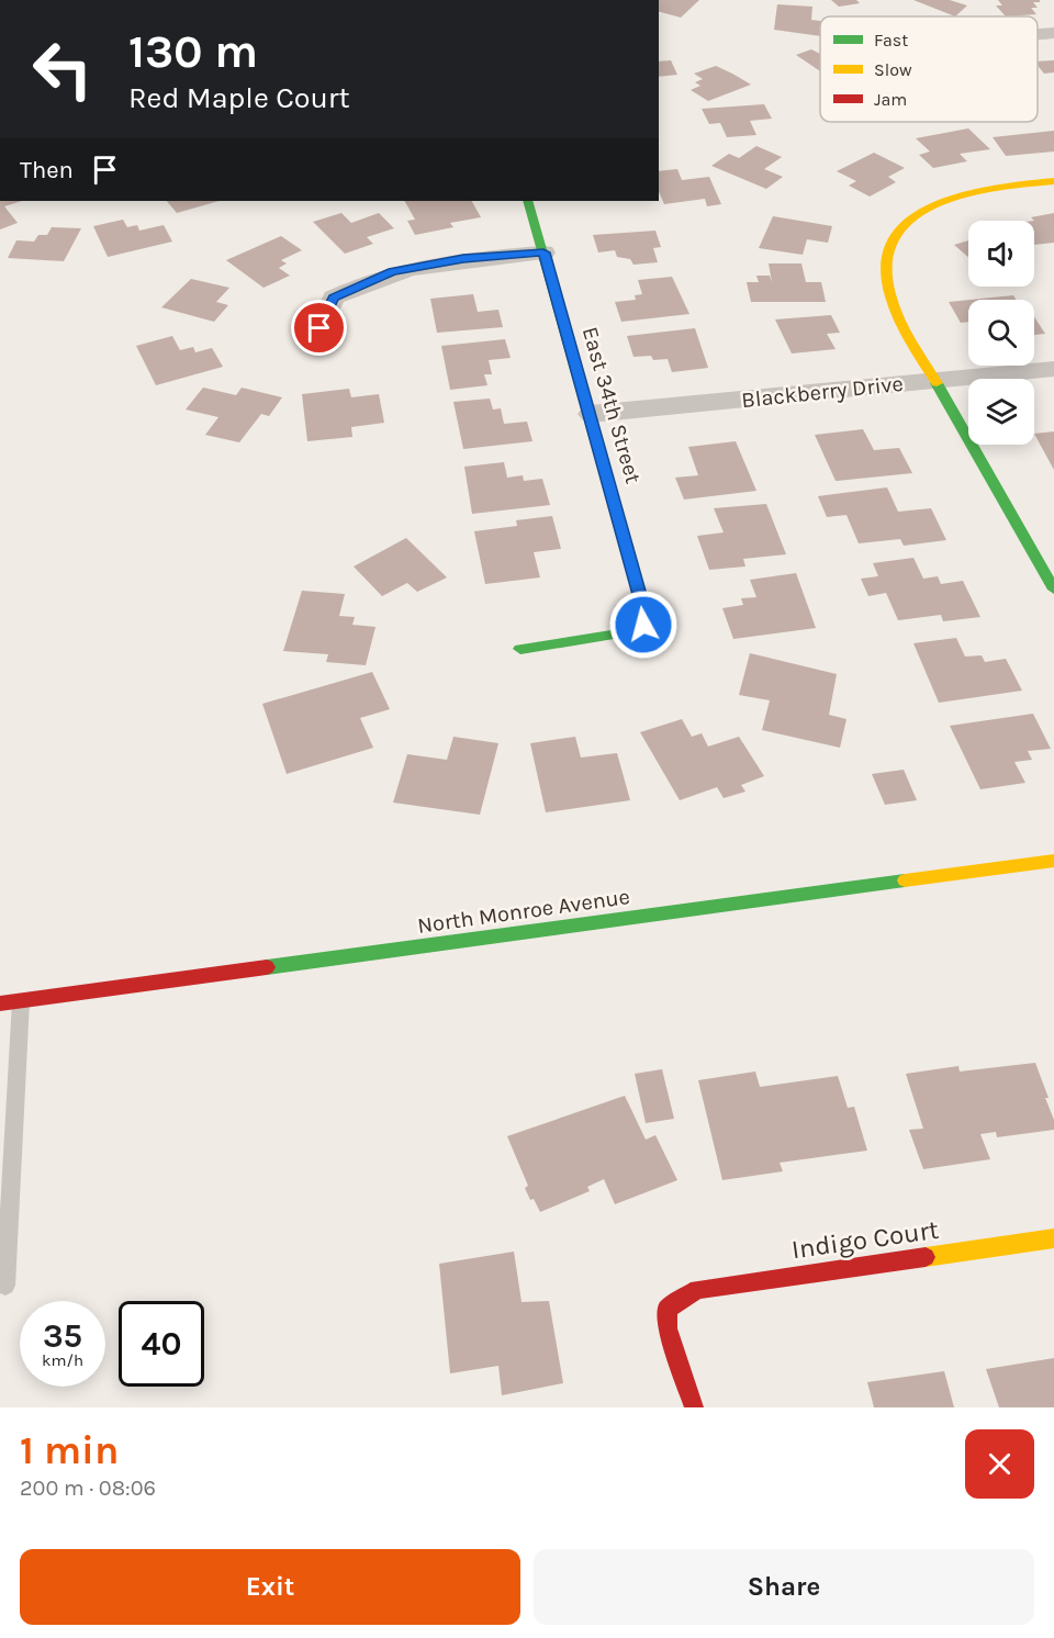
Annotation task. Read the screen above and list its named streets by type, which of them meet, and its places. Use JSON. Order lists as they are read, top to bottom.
{
  "streets": {
    "street": [
      "Blackberry Drive",
      "East 34th Street",
      "North Monroe Avenue",
      "Indigo Court"
    ]
  },
  "crossings": [
    ["Blackberry Drive", "East 34th Street"]
  ],
  "legend": ["Fast", "Slow", "Jam"],
  "page": {
    "turn": ["130 m", "Red Maple Court"],
    "then": "Then",
    "speed": "35 km/h",
    "limit": "40",
    "heading": ["1 min", "200 m · 08:06"],
    "buttons": ["Exit", "Share"]
  }
}
